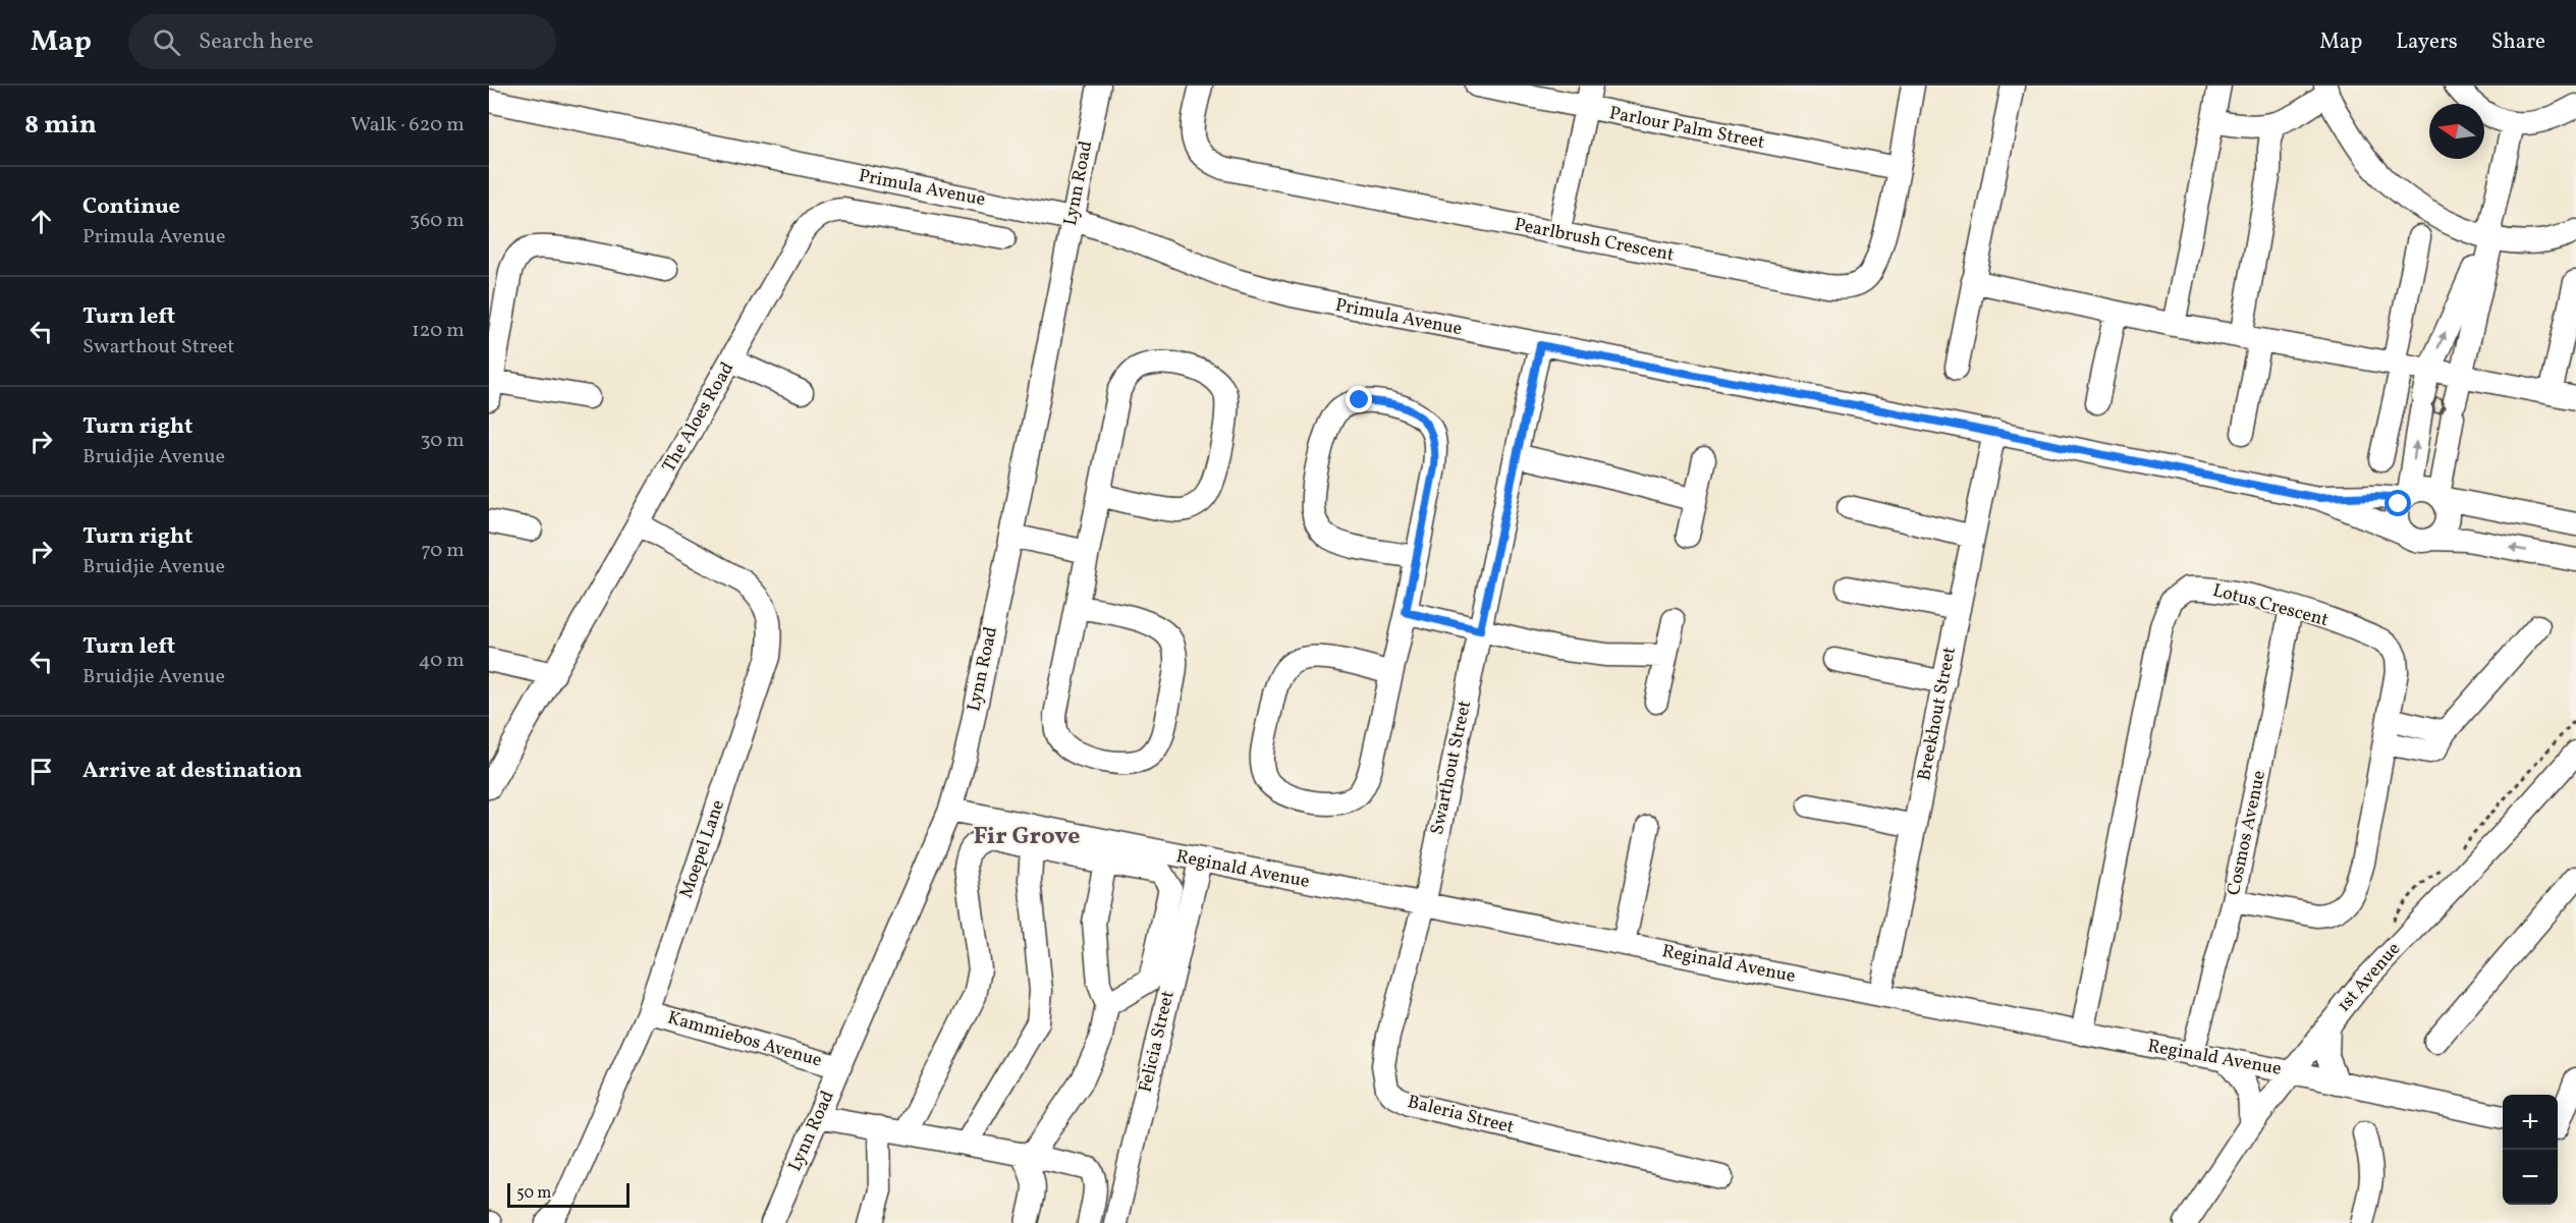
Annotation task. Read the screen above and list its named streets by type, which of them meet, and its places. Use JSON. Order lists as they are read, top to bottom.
{
  "streets": {
    "street": [
      "Parlour Palm Street",
      "Lynn Road",
      "Primula Avenue",
      "Pearlbrush Crescent",
      "The Aloes Road",
      "Lotus Crescent",
      "Breekhout Street",
      "Swarthout Street",
      "Cosmos Avenue",
      "Moepel Lane",
      "Reginald Avenue",
      "1st Avenue",
      "Kammiebos Avenue",
      "Felicia Street",
      "Baleria Street"
    ]
  },
  "crossings": [
    ["Parlour Palm Street", "Pearlbrush Crescent"],
    ["Lynn Road", "Primula Avenue"],
    ["Lynn Road", "Reginald Avenue"],
    ["Lynn Road", "Kammiebos Avenue"],
    ["Primula Avenue", "Breekhout Street"],
    ["Primula Avenue", "Swarthout Street"],
    ["The Aloes Road", "Moepel Lane"],
    ["Lotus Crescent", "Cosmos Avenue"],
    ["Lotus Crescent", "Reginald Avenue"],
    ["Breekhout Street", "Reginald Avenue"],
    ["Swarthout Street", "Reginald Avenue"],
    ["Swarthout Street", "Baleria Street"],
    ["Cosmos Avenue", "Reginald Avenue"],
    ["Moepel Lane", "Kammiebos Avenue"],
    ["Reginald Avenue", "1st Avenue"],
    ["Reginald Avenue", "Felicia Street"],
    ["Reginald Avenue", "Baleria Street"]
  ],
  "districts": ["Fir Grove"],
  "scale_bar": "50 m",
  "north": "left",
  "page": {
    "header": "Map",
    "search": "Search here",
    "nav": ["Map", "Layers", "Share"],
    "heading": ["8 min", "Walk · 620 m"],
    "list": [
      ["Continue", "Primula Avenue", "360 m"],
      ["Turn left", "Swarthout Street", "120 m"],
      ["Turn right", "Bruidjie Avenue", "30 m"],
      ["Turn right", "Bruidjie Avenue", "70 m"],
      ["Turn left", "Bruidjie Avenue", "40 m"],
      "Arrive at destination"
    ],
    "map_buttons": ["+", "−"],
    "scale": "50 m"
  }
}
